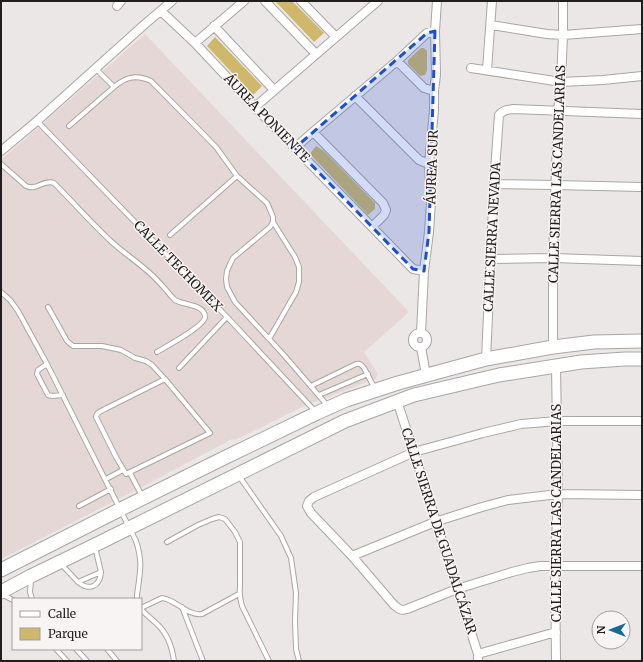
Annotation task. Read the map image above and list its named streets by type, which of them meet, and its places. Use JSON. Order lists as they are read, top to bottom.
{
  "streets": {
    "street": [
      "ÁUREA PONIENTE",
      "ÁUREA SUR",
      "CALLE SIERRA LAS CANDELARIAS",
      "CALLE SIERRA NEVADA",
      "CALLE SIERRA DE GUADALCÁZAR"
    ],
    "lane": ["CALLE TECHOMEX"]
  },
  "crossings": [
    ["ÁUREA PONIENTE", "ÁUREA SUR"],
    ["CALLE SIERRA LAS CANDELARIAS", "CALLE SIERRA NEVADA"]
  ],
  "legend": ["Calle", "Parque"],
  "north": "left"
}
